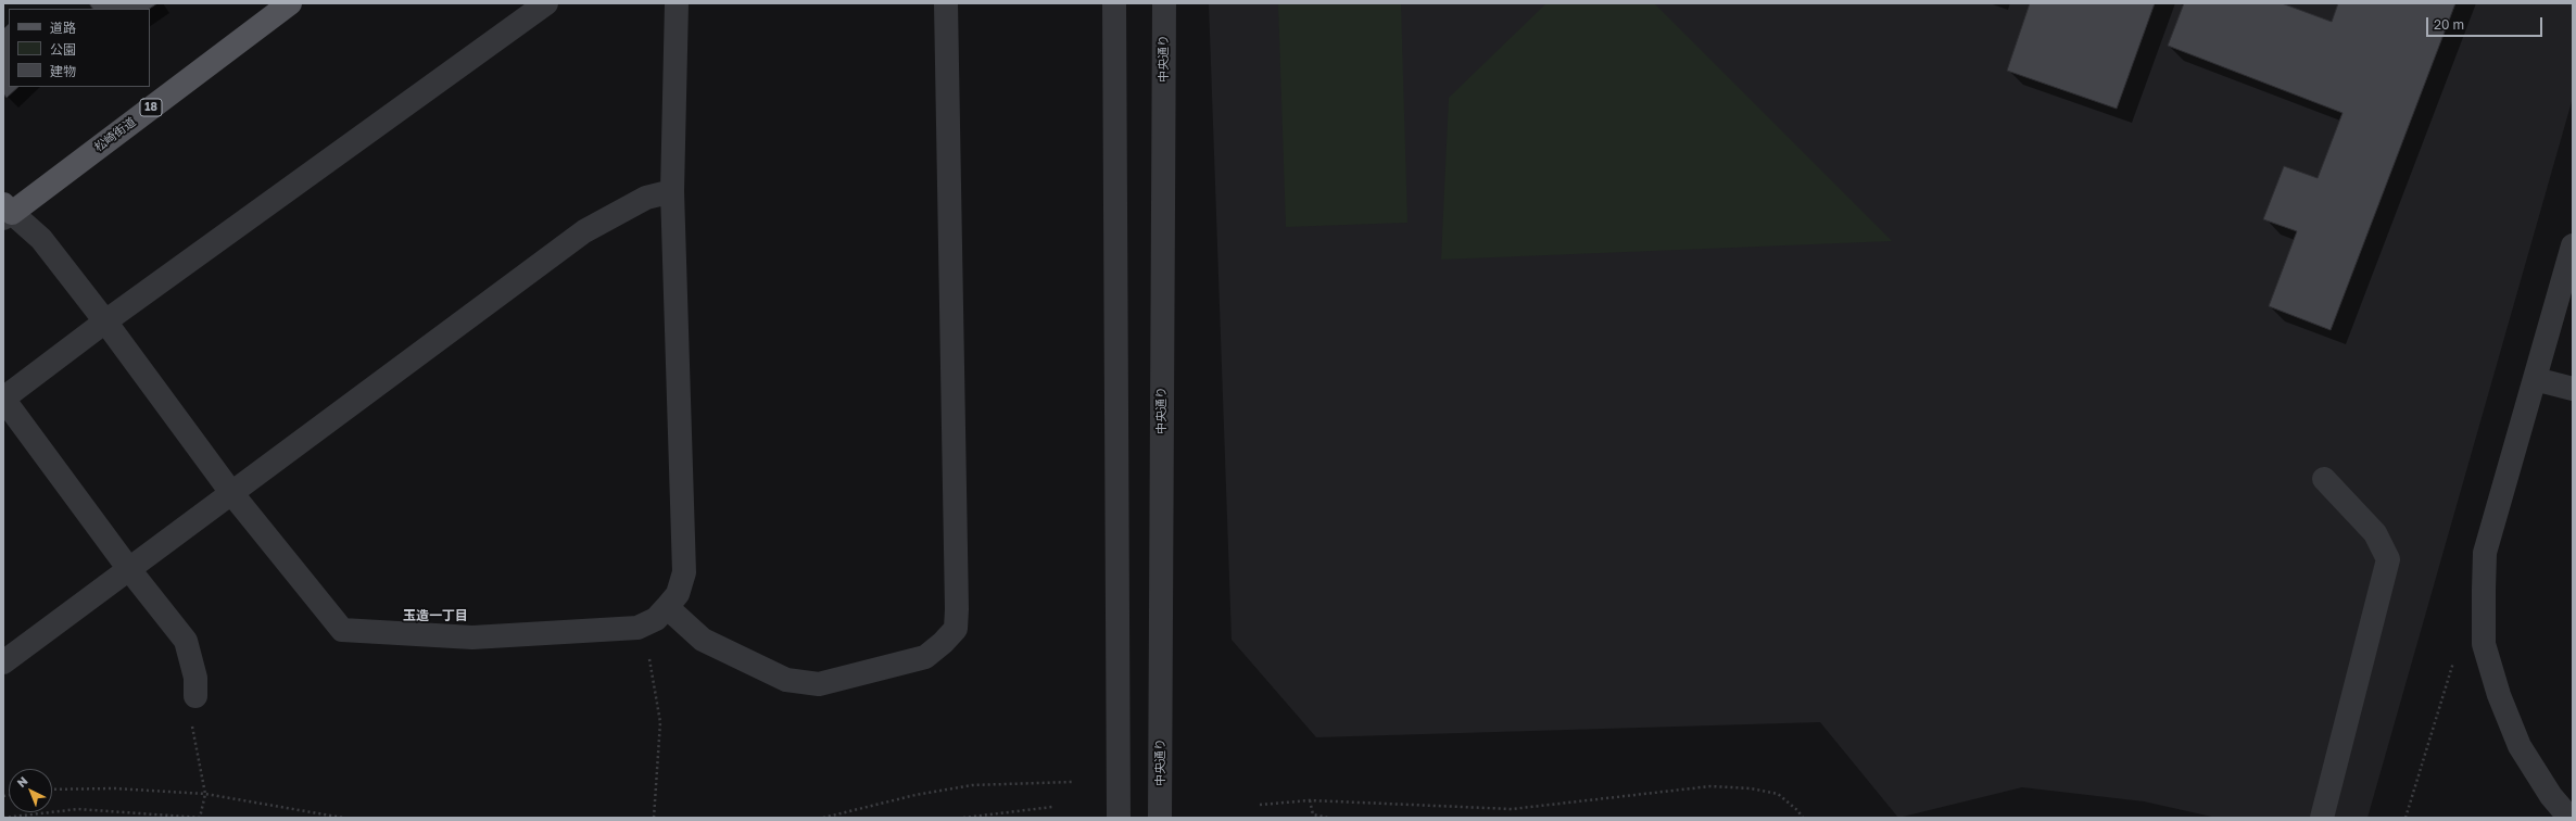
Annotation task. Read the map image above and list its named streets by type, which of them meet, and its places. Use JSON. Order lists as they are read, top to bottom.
{
  "streets": {
    "main road": ["18", "松崎街道"],
    "street": ["中央通り"]
  },
  "districts": ["玉造一丁目"],
  "legend": ["道路", "公園", "建物"],
  "scale_bar": "20 m",
  "north": "top left"
}
